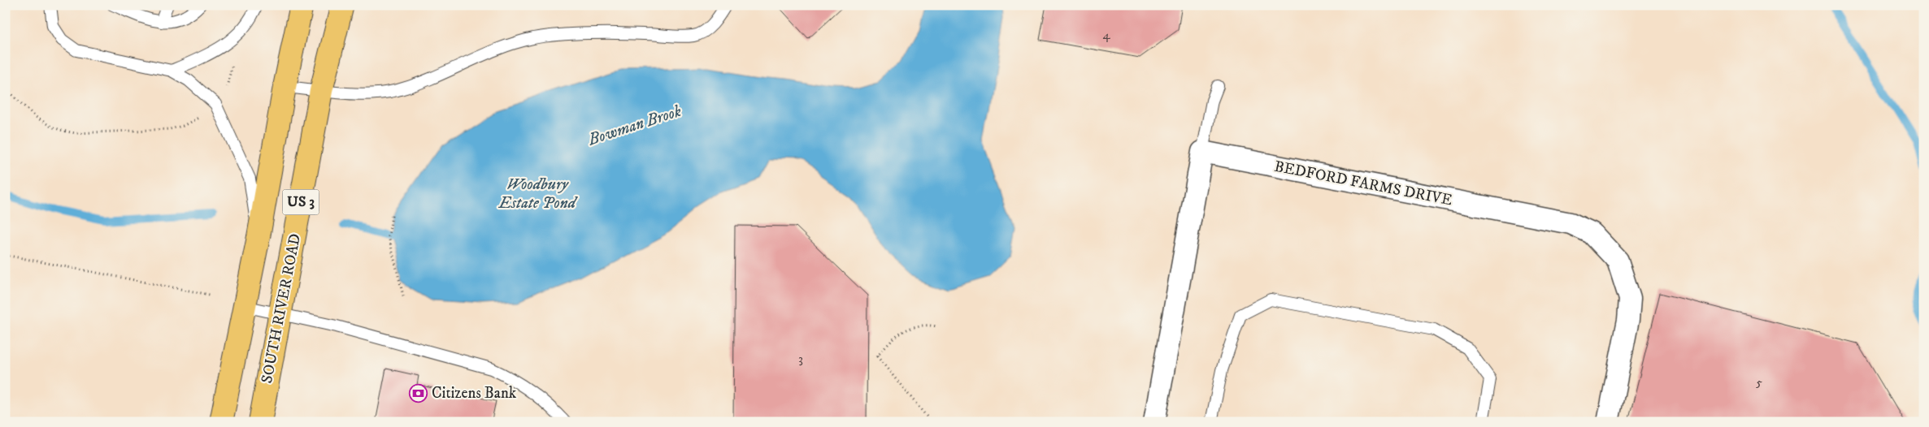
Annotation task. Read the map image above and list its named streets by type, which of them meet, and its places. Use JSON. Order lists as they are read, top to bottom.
{
  "streets": {
    "main road": ["US 3", "SOUTH RIVER ROAD"],
    "street": ["BEDFORD FARMS DRIVE"]
  },
  "water": ["Bowman Brook", "Woodbury Estate Pond"],
  "places": {
    "bank": ["Citizens Bank"]
  },
  "house_numbers": ["4", "3", "5"]
}
